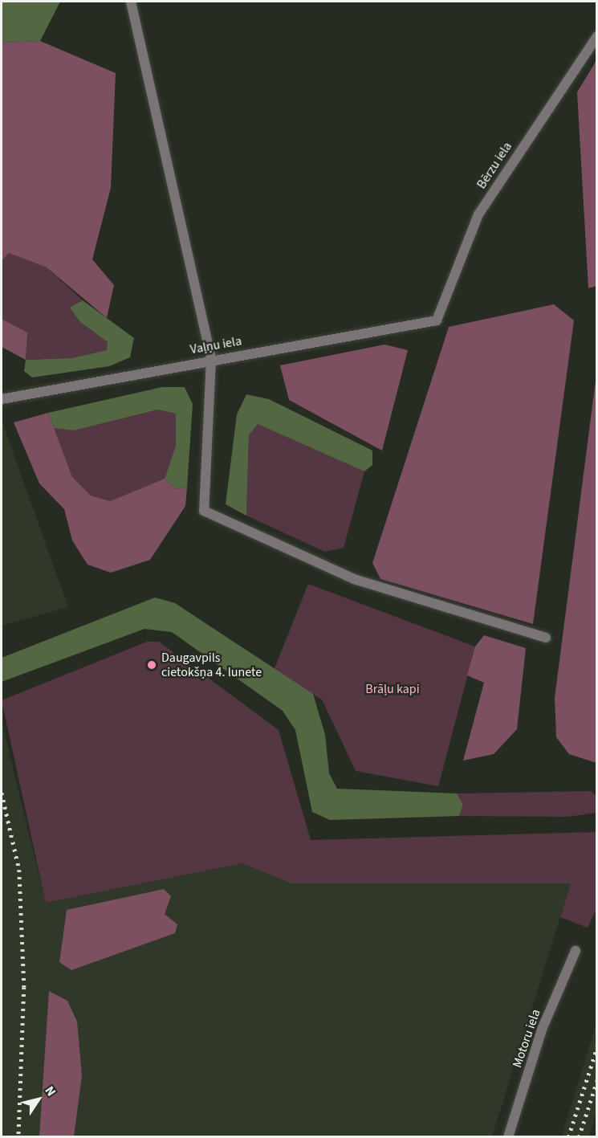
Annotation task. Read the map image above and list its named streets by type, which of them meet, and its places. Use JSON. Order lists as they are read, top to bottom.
{
  "streets": {
    "street": ["Bērzu iela", "Vaļņu iela", "Motoru iela"]
  },
  "crossings": [
    ["Bērzu iela", "Vaļņu iela"]
  ],
  "parks": ["Brāļu kapi"],
  "places": ["Daugavpils cietokšņa 4. lunete"],
  "north": "top right"
}
